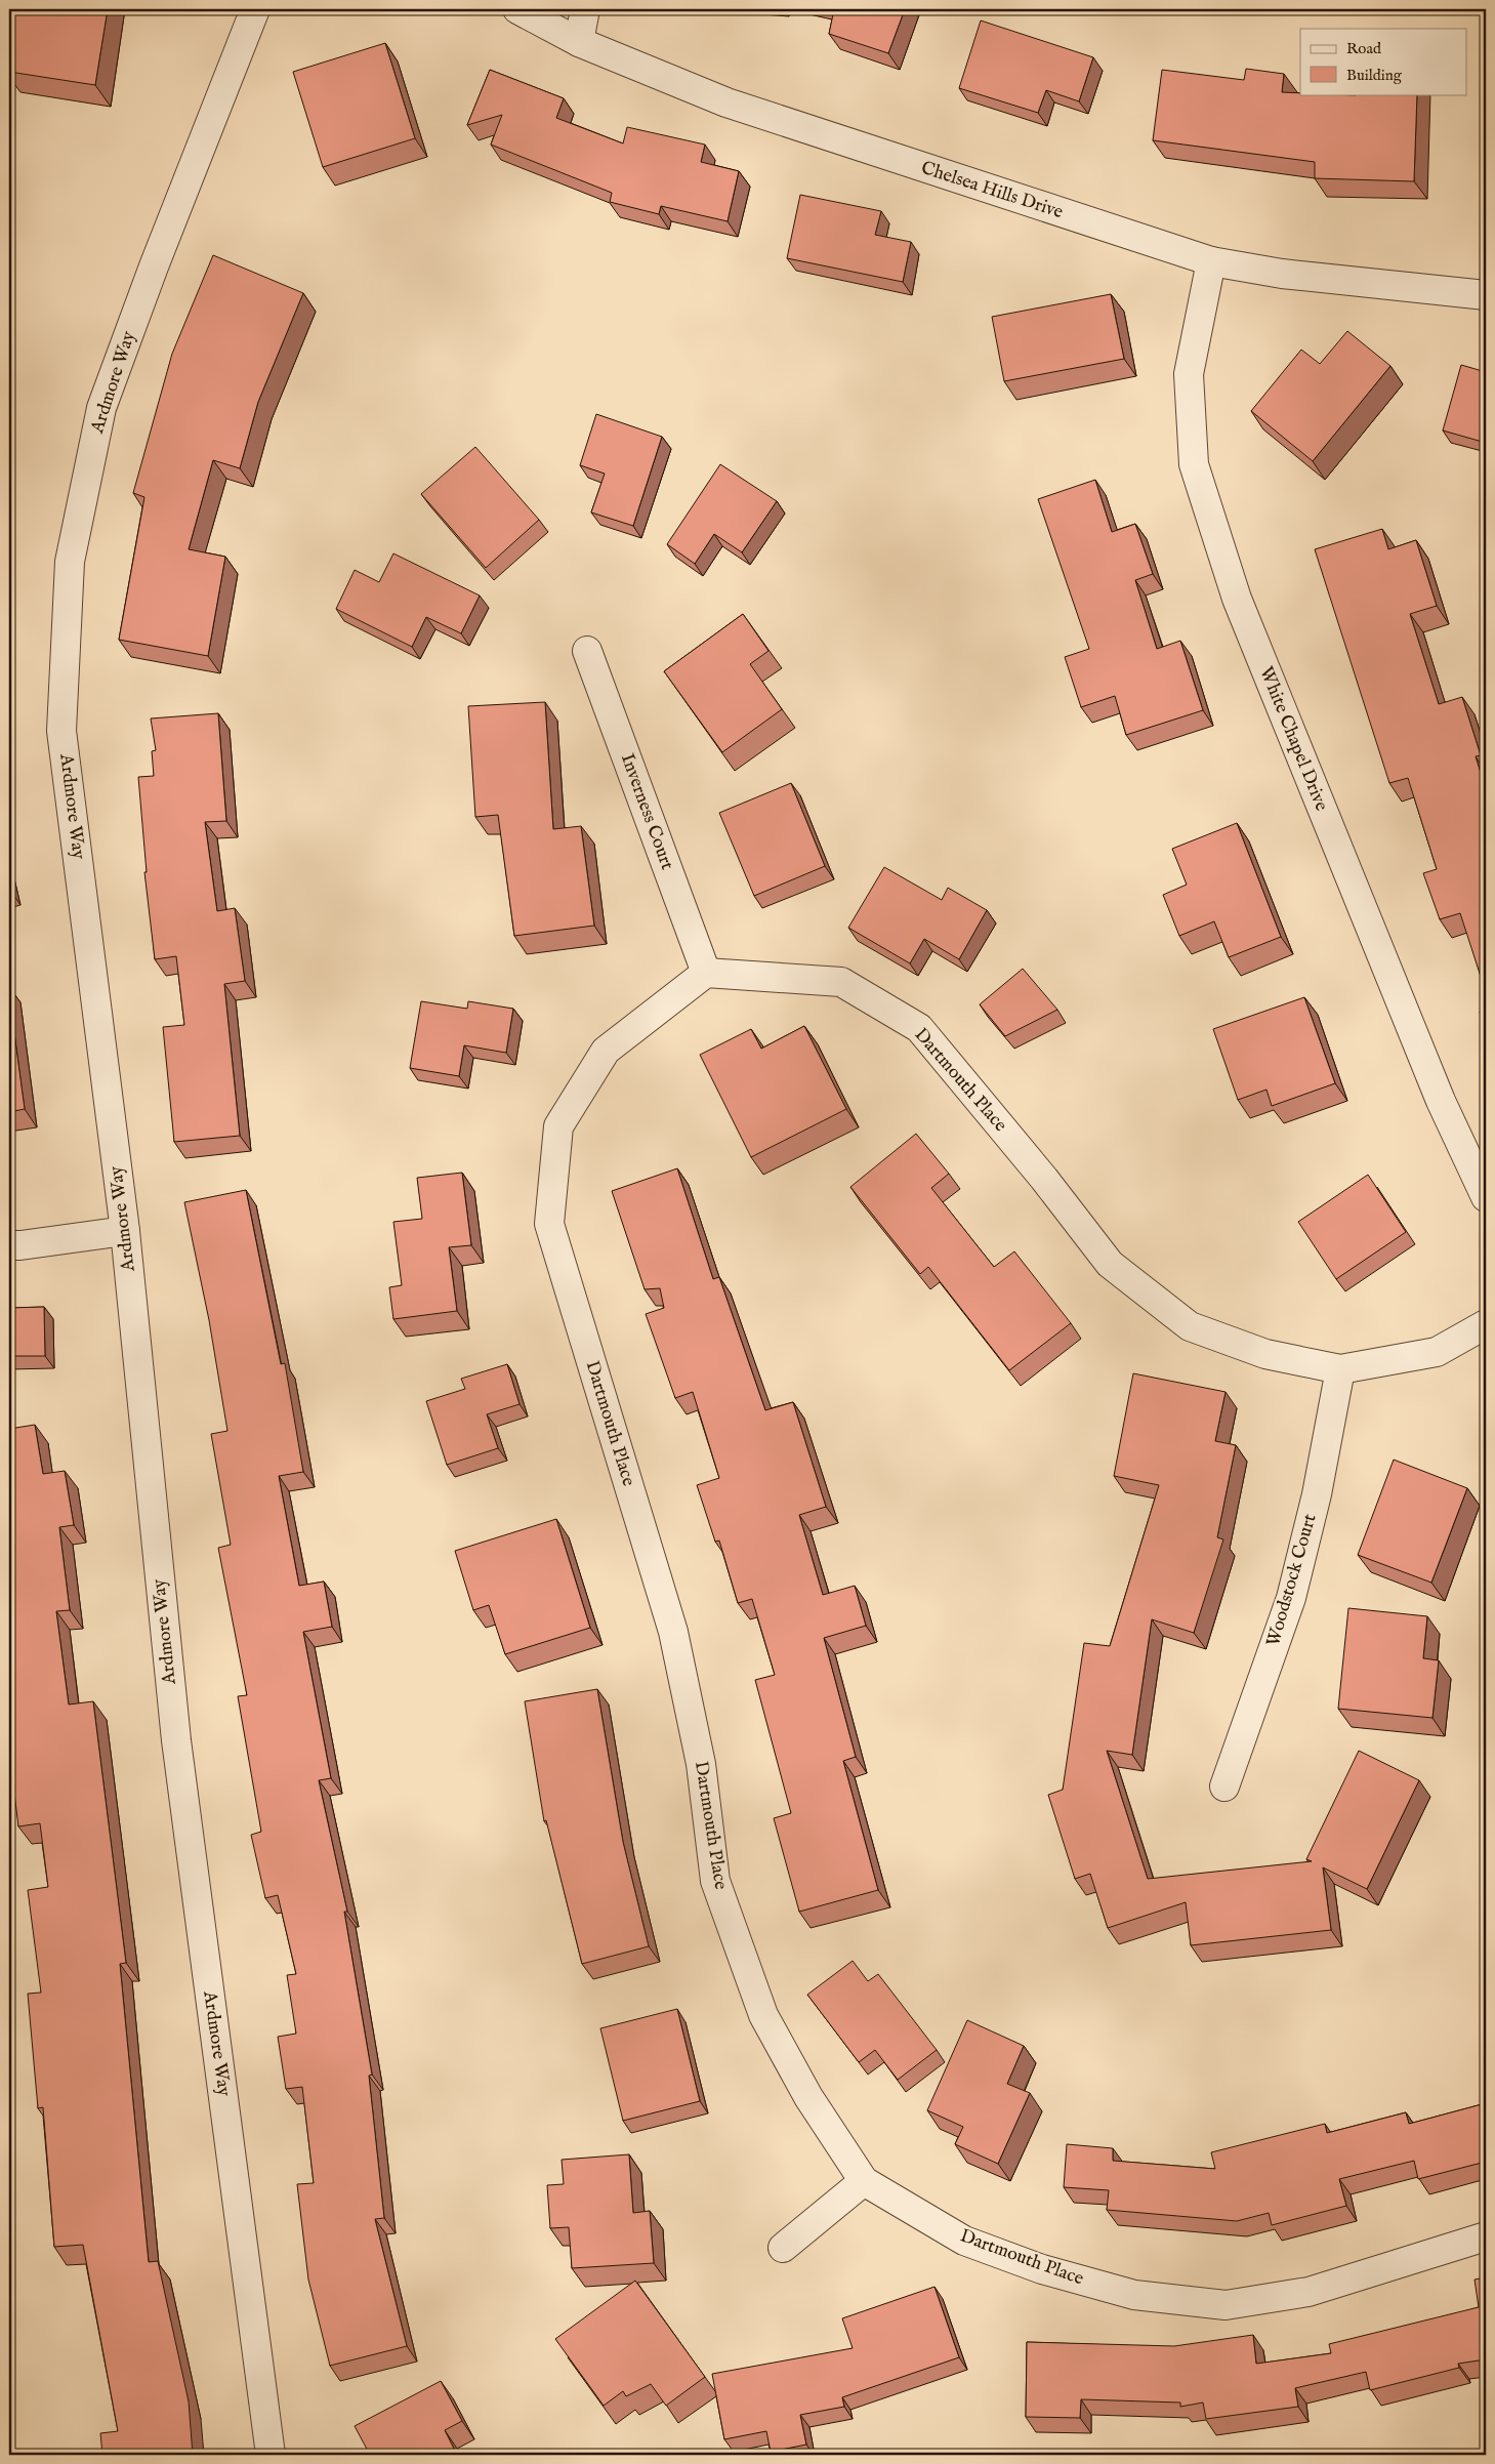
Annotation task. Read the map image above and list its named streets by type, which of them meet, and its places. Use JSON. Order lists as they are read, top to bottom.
{
  "streets": {
    "street": [
      "Chelsea Hills Drive",
      "Ardmore Way",
      "White Chapel Drive",
      "Inverness Court",
      "Dartmouth Place",
      "Woodstock Court"
    ]
  },
  "crossings": [
    ["Chelsea Hills Drive", "White Chapel Drive"],
    ["Inverness Court", "Dartmouth Place"],
    ["Dartmouth Place", "Woodstock Court"]
  ],
  "legend": ["Road", "Building"]
}
